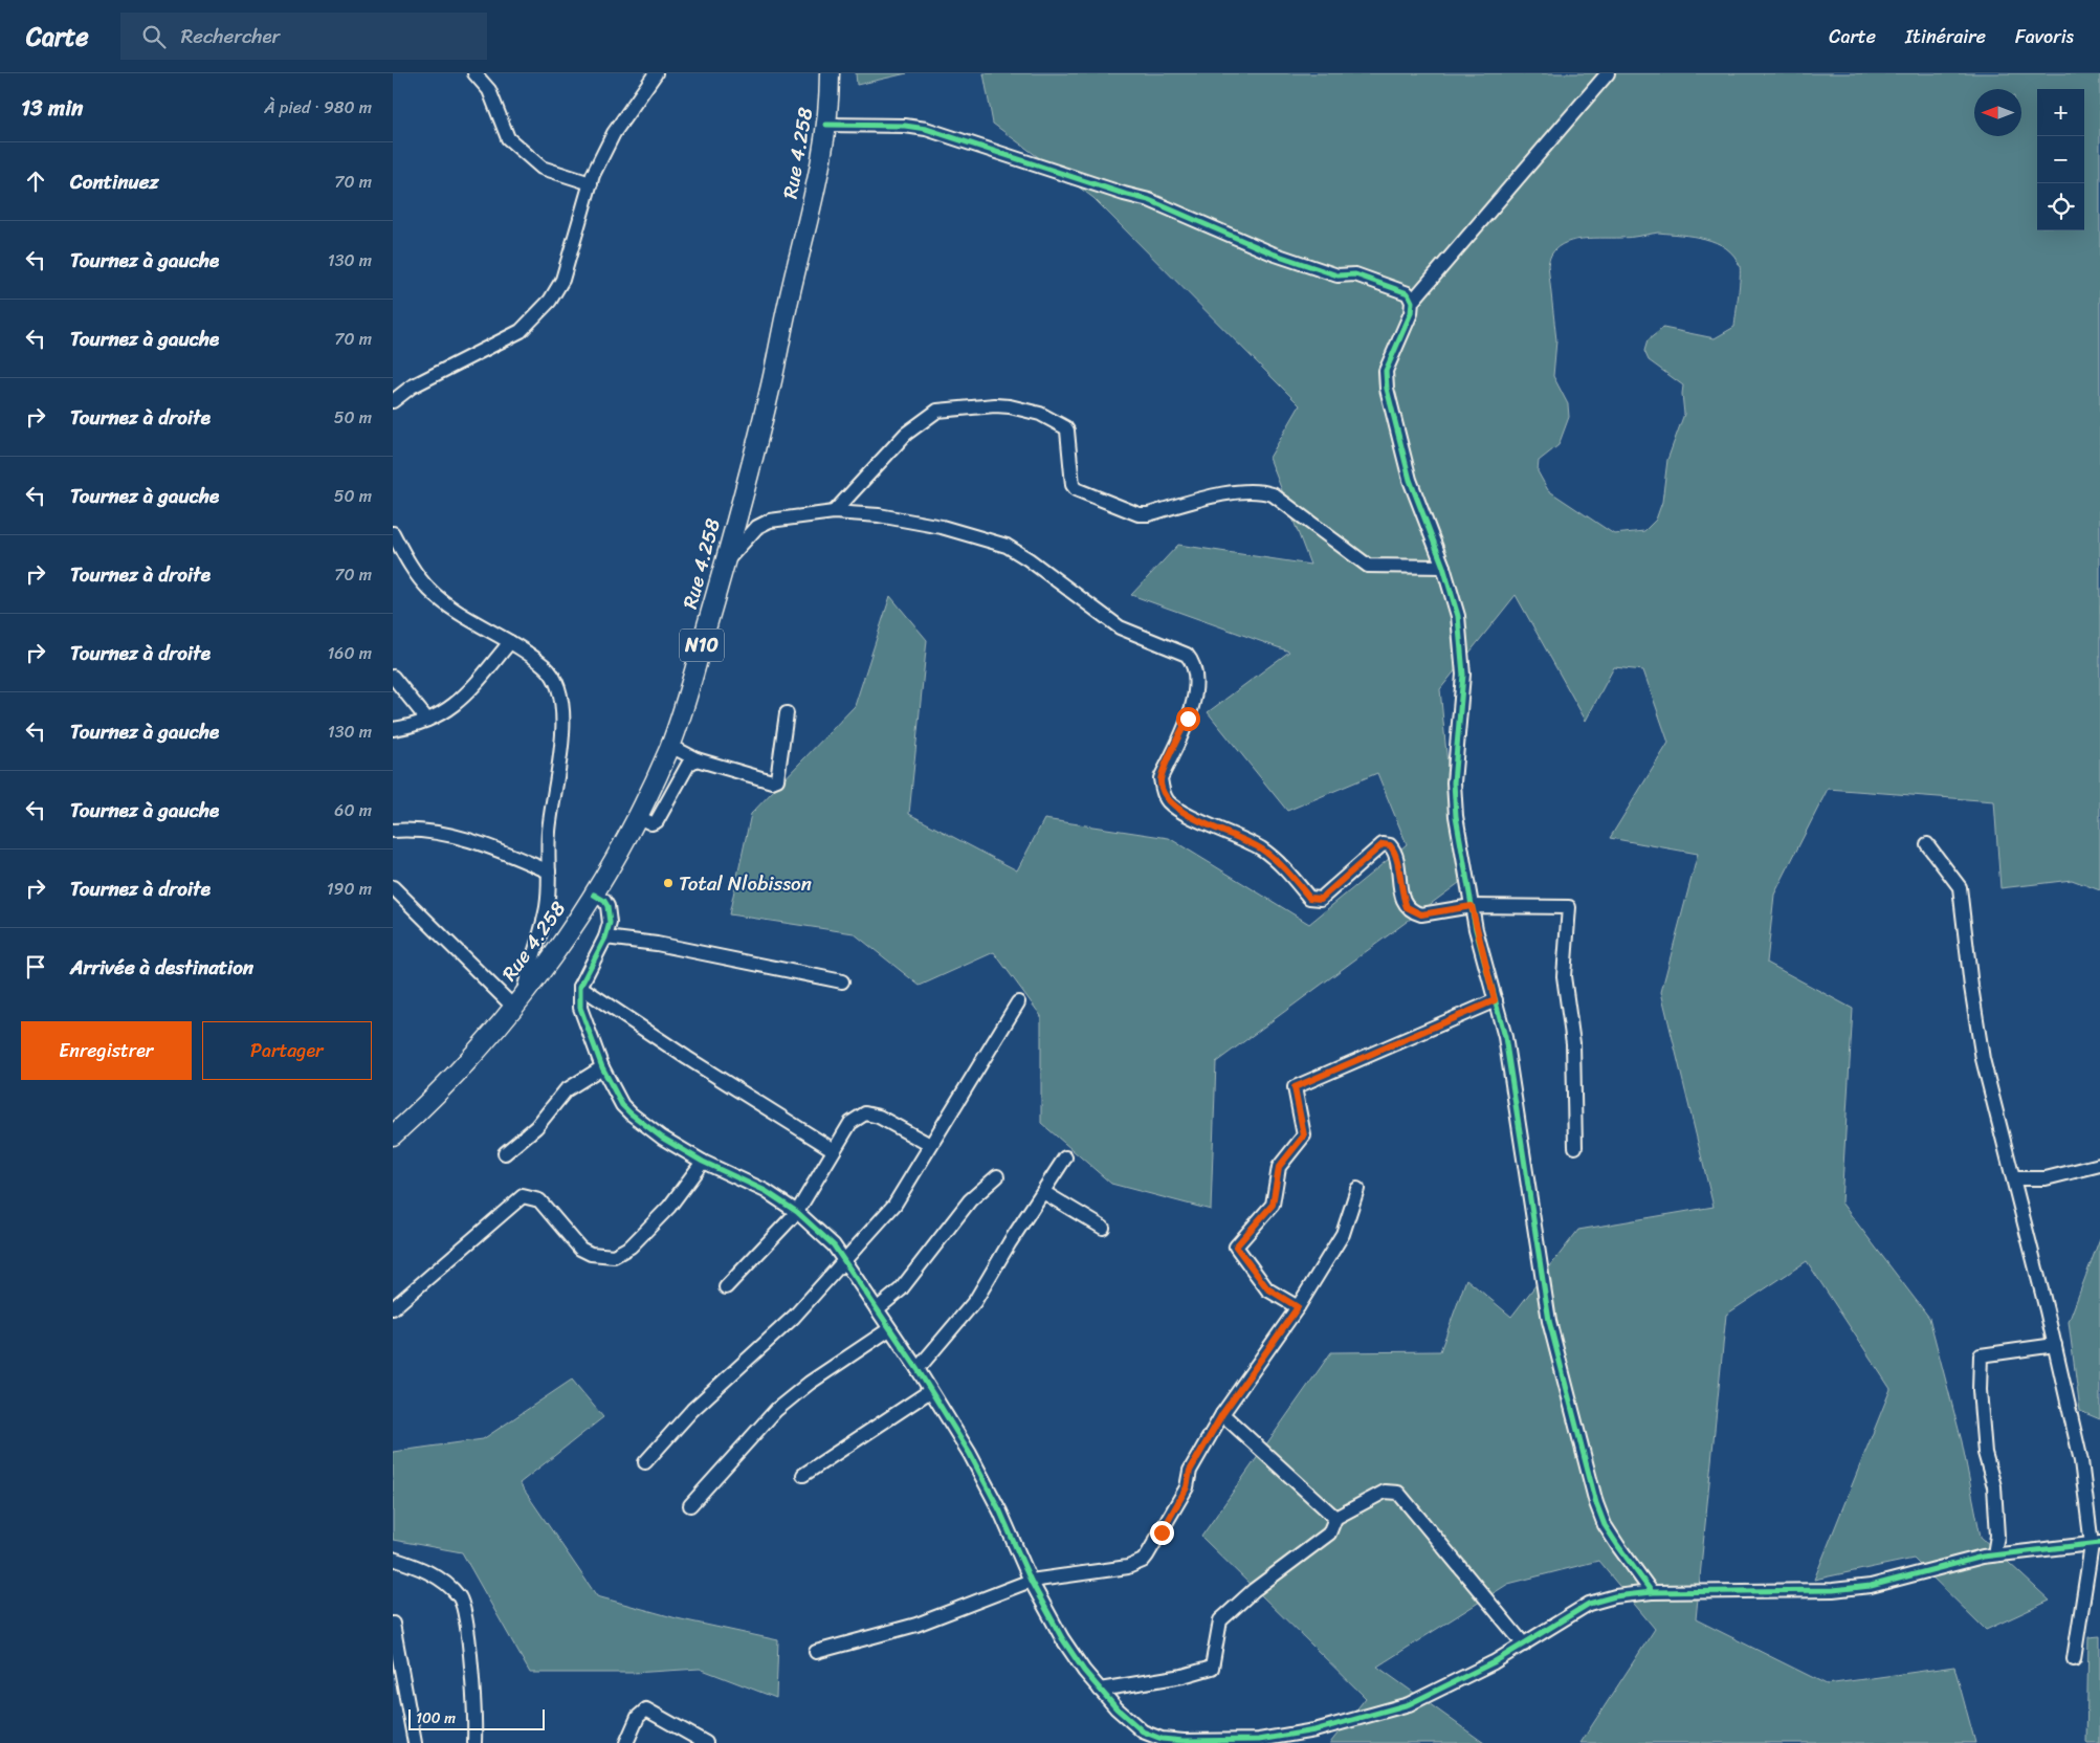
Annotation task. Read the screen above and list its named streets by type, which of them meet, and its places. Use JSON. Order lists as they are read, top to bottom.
{
  "streets": {
    "highway": ["Rue 4.258", "N10"]
  },
  "places": ["Total Nlobisson"],
  "scale_bar": "100 m",
  "north": "left",
  "page": {
    "header": "Carte",
    "search": "Rechercher",
    "nav": ["Carte", "Itinéraire", "Favoris"],
    "heading": ["13 min", "À pied · 980 m"],
    "map_buttons": ["+", "−"],
    "list": [
      ["Continuez", "70 m"],
      ["Tournez à gauche", "130 m"],
      ["Tournez à gauche", "70 m"],
      ["Tournez à droite", "50 m"],
      ["Tournez à gauche", "50 m"],
      ["Tournez à droite", "70 m"],
      ["Tournez à droite", "160 m"],
      ["Tournez à gauche", "130 m"],
      ["Tournez à gauche", "60 m"],
      ["Tournez à droite", "190 m"],
      "Arrivée à destination"
    ],
    "buttons": ["Enregistrer", "Partager"],
    "scale": "100 m"
  }
}
